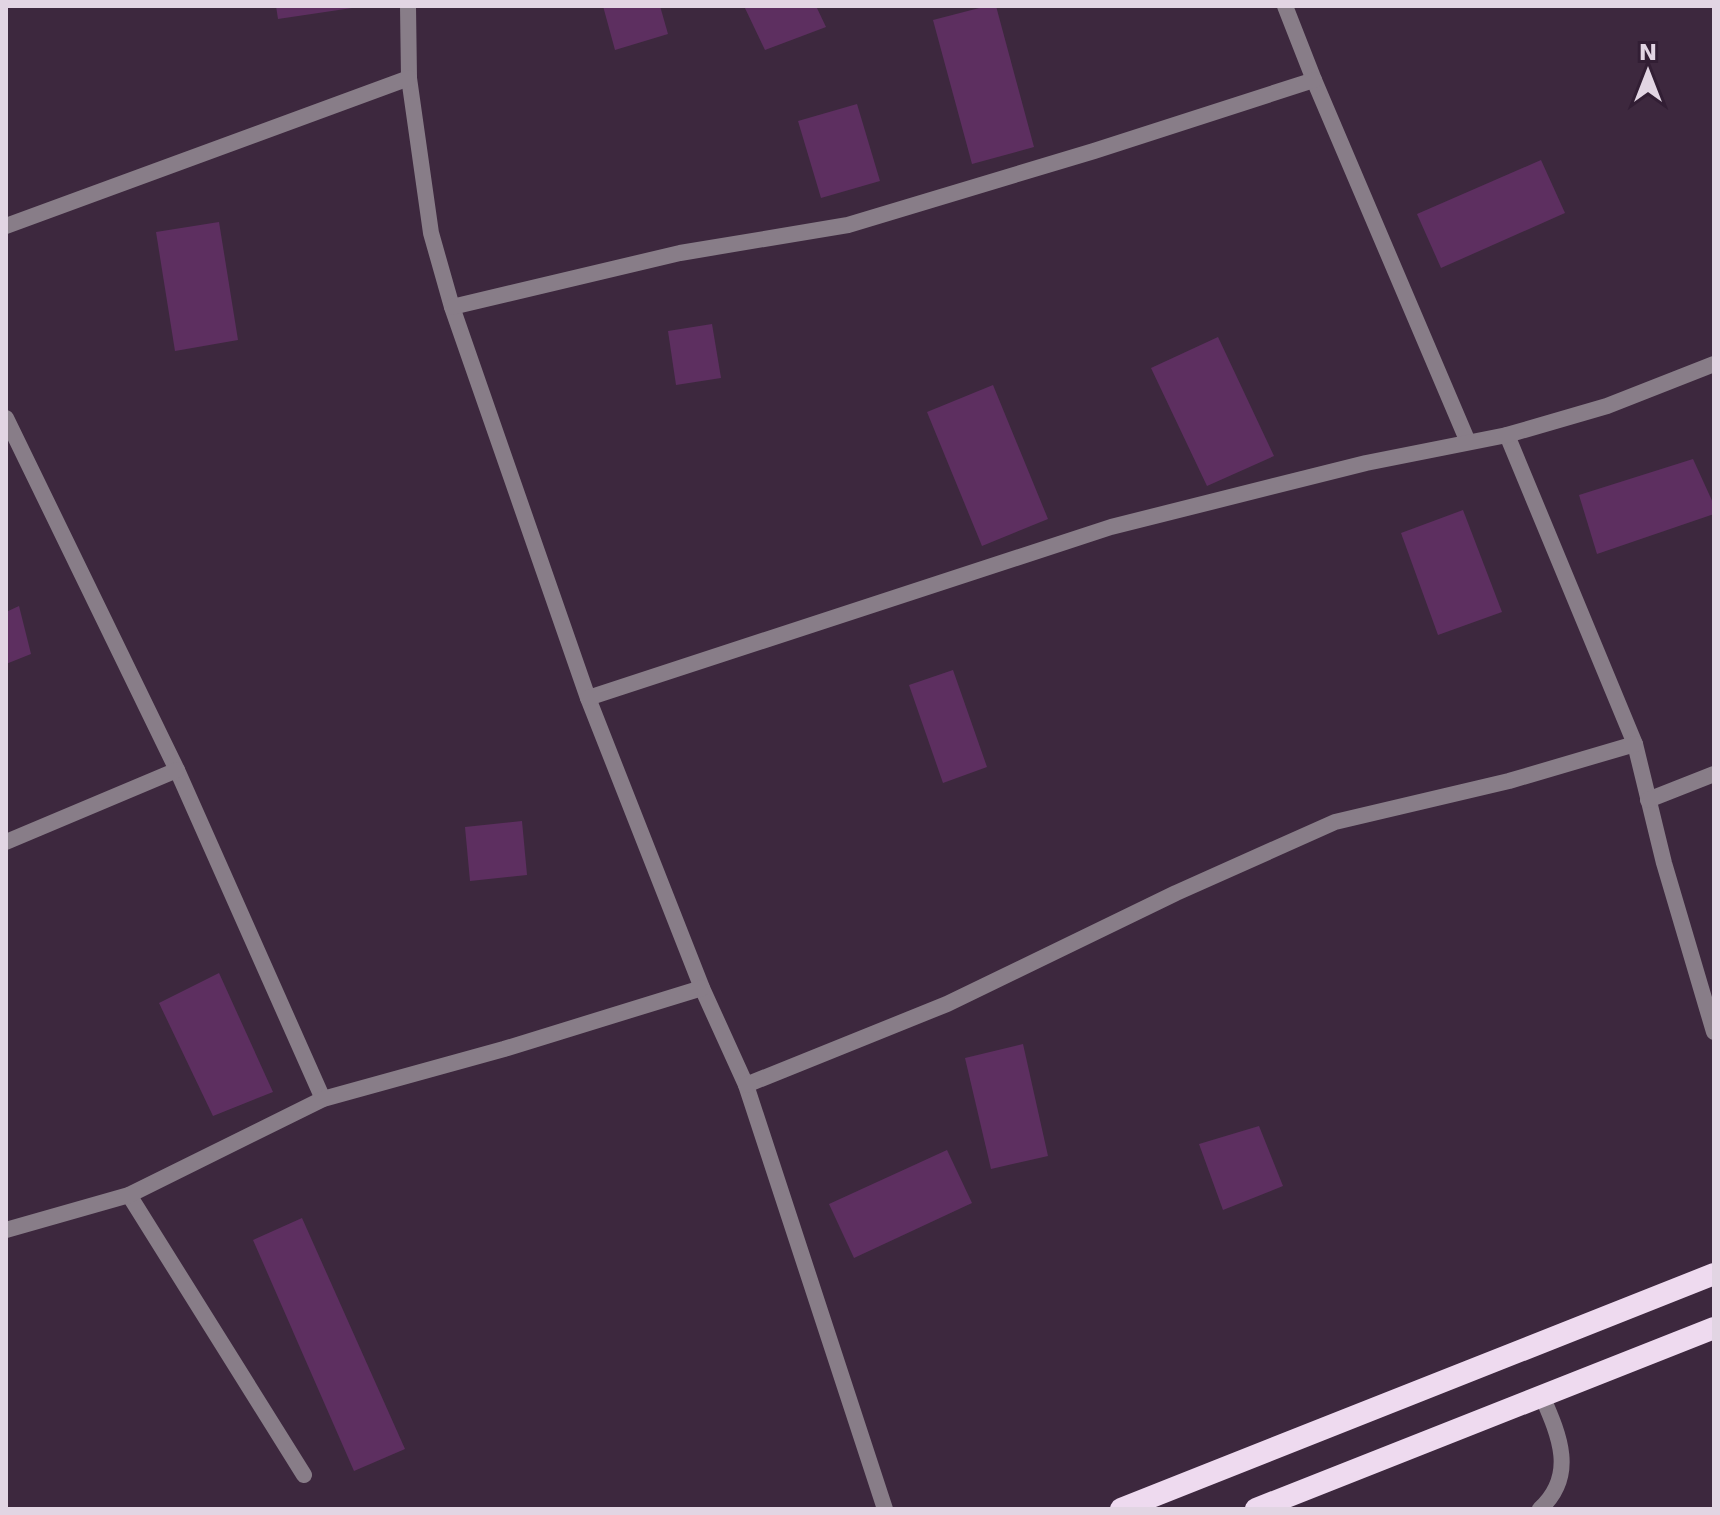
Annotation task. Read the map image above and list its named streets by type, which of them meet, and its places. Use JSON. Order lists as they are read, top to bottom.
{
  "north": "top"
}
